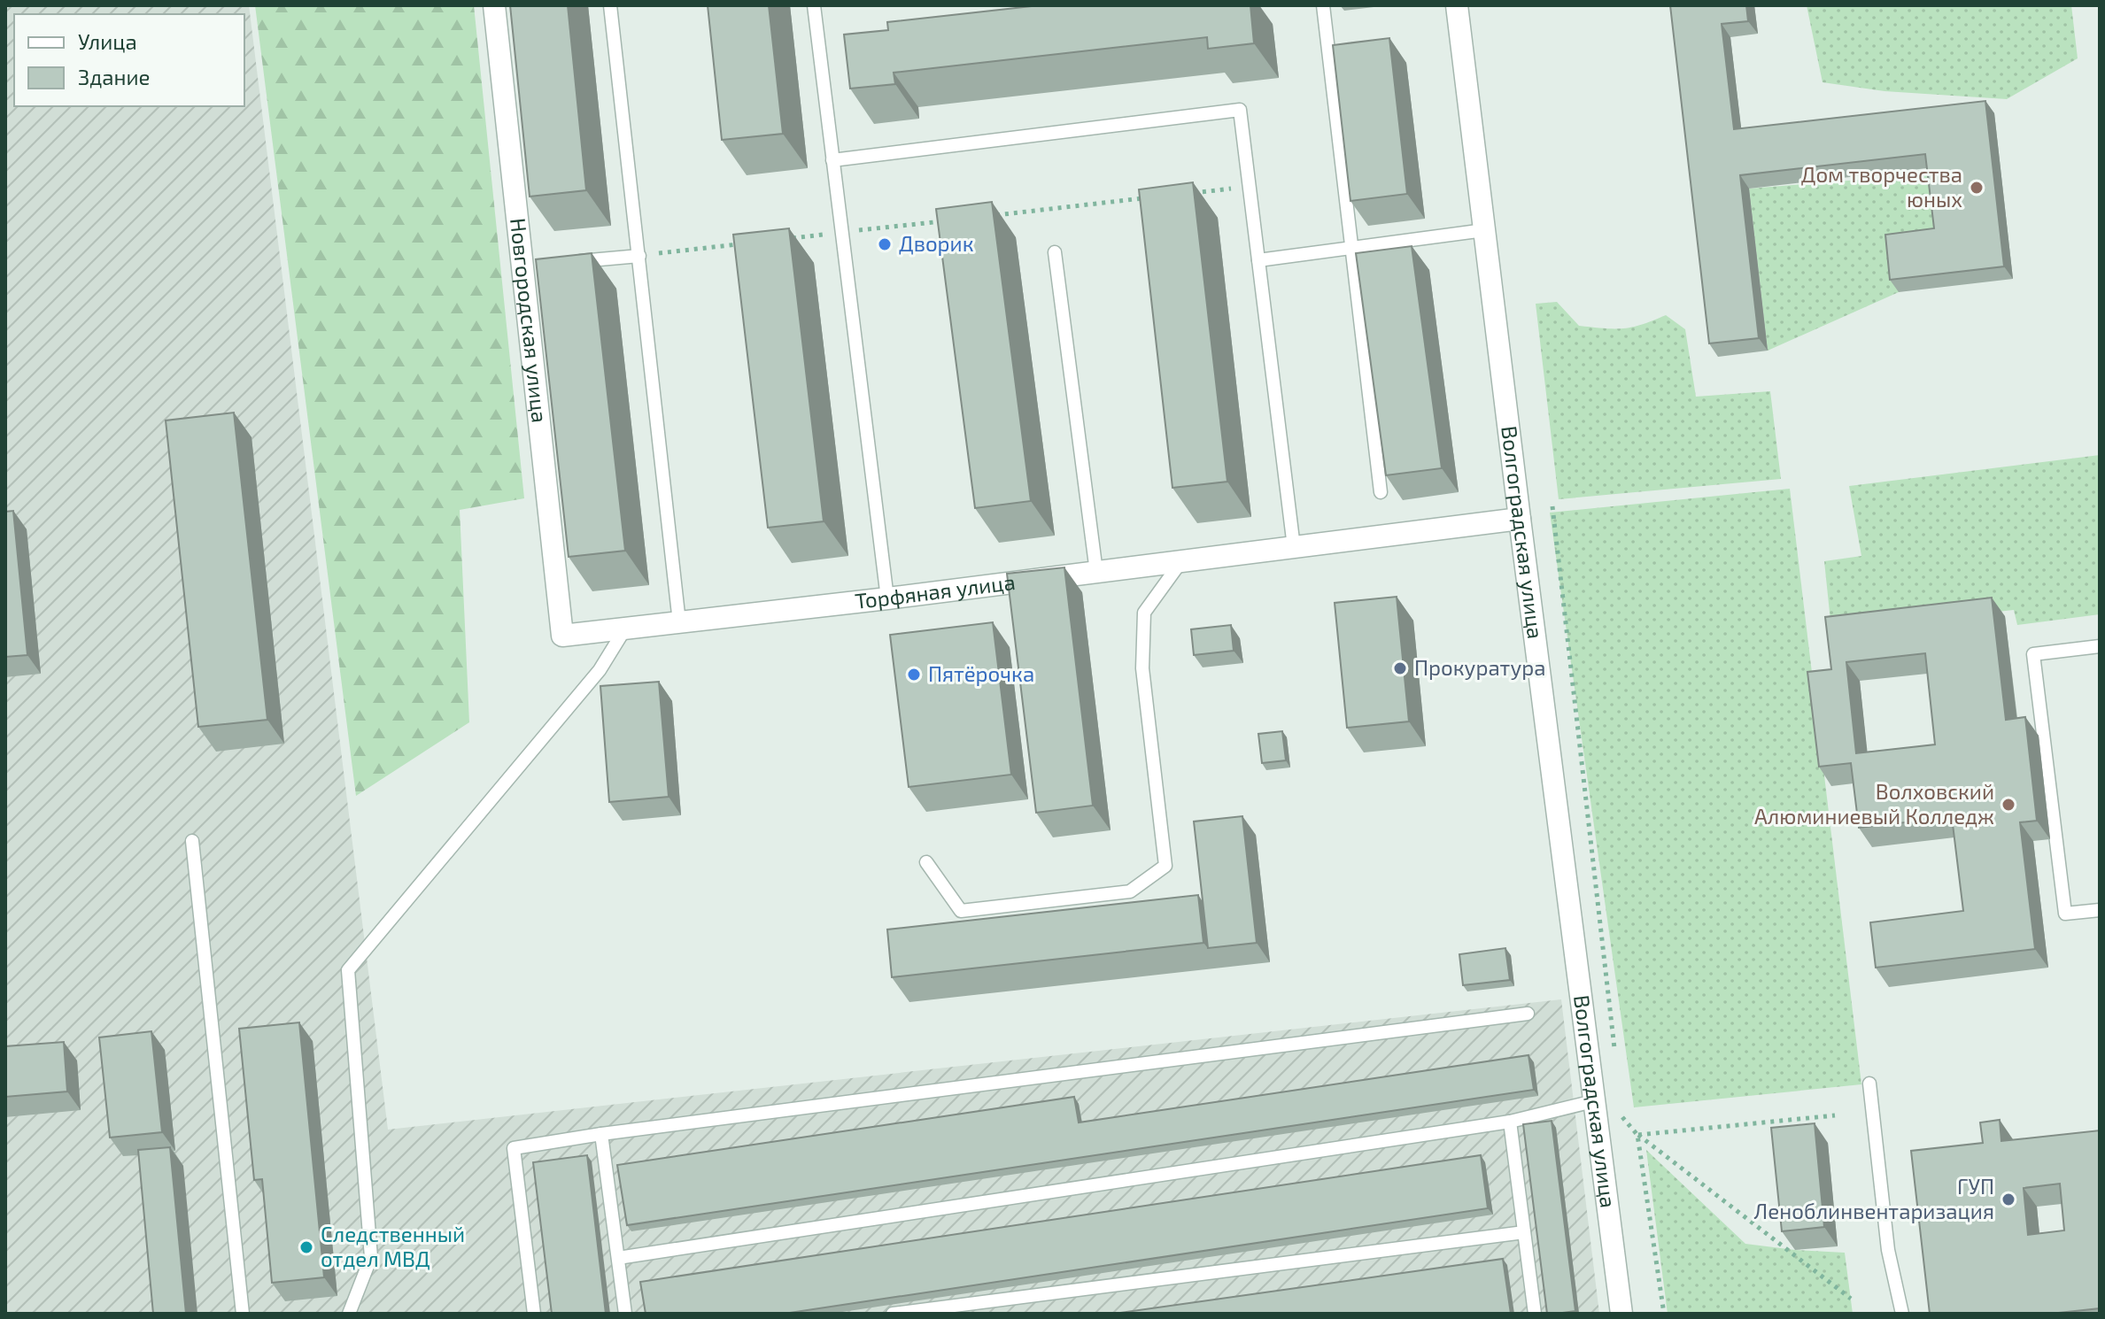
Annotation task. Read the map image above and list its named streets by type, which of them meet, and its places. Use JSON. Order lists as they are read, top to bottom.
{
  "streets": {
    "street": ["Новгородская улица", "Волгоградская улица", "Торфяная улица"]
  },
  "crossings": [
    ["Новгородская улица", "Торфяная улица"],
    ["Волгоградская улица", "Торфяная улица"]
  ],
  "places": [
    "Дом творчества юных",
    "Дворик",
    "Прокуратура",
    "Пятёрочка",
    "Волховский Алюминиевый Колледж",
    "ГУП Леноблинвентаризация",
    "Следственный отдел МВД"
  ],
  "legend": ["Улица", "Здание"]
}
